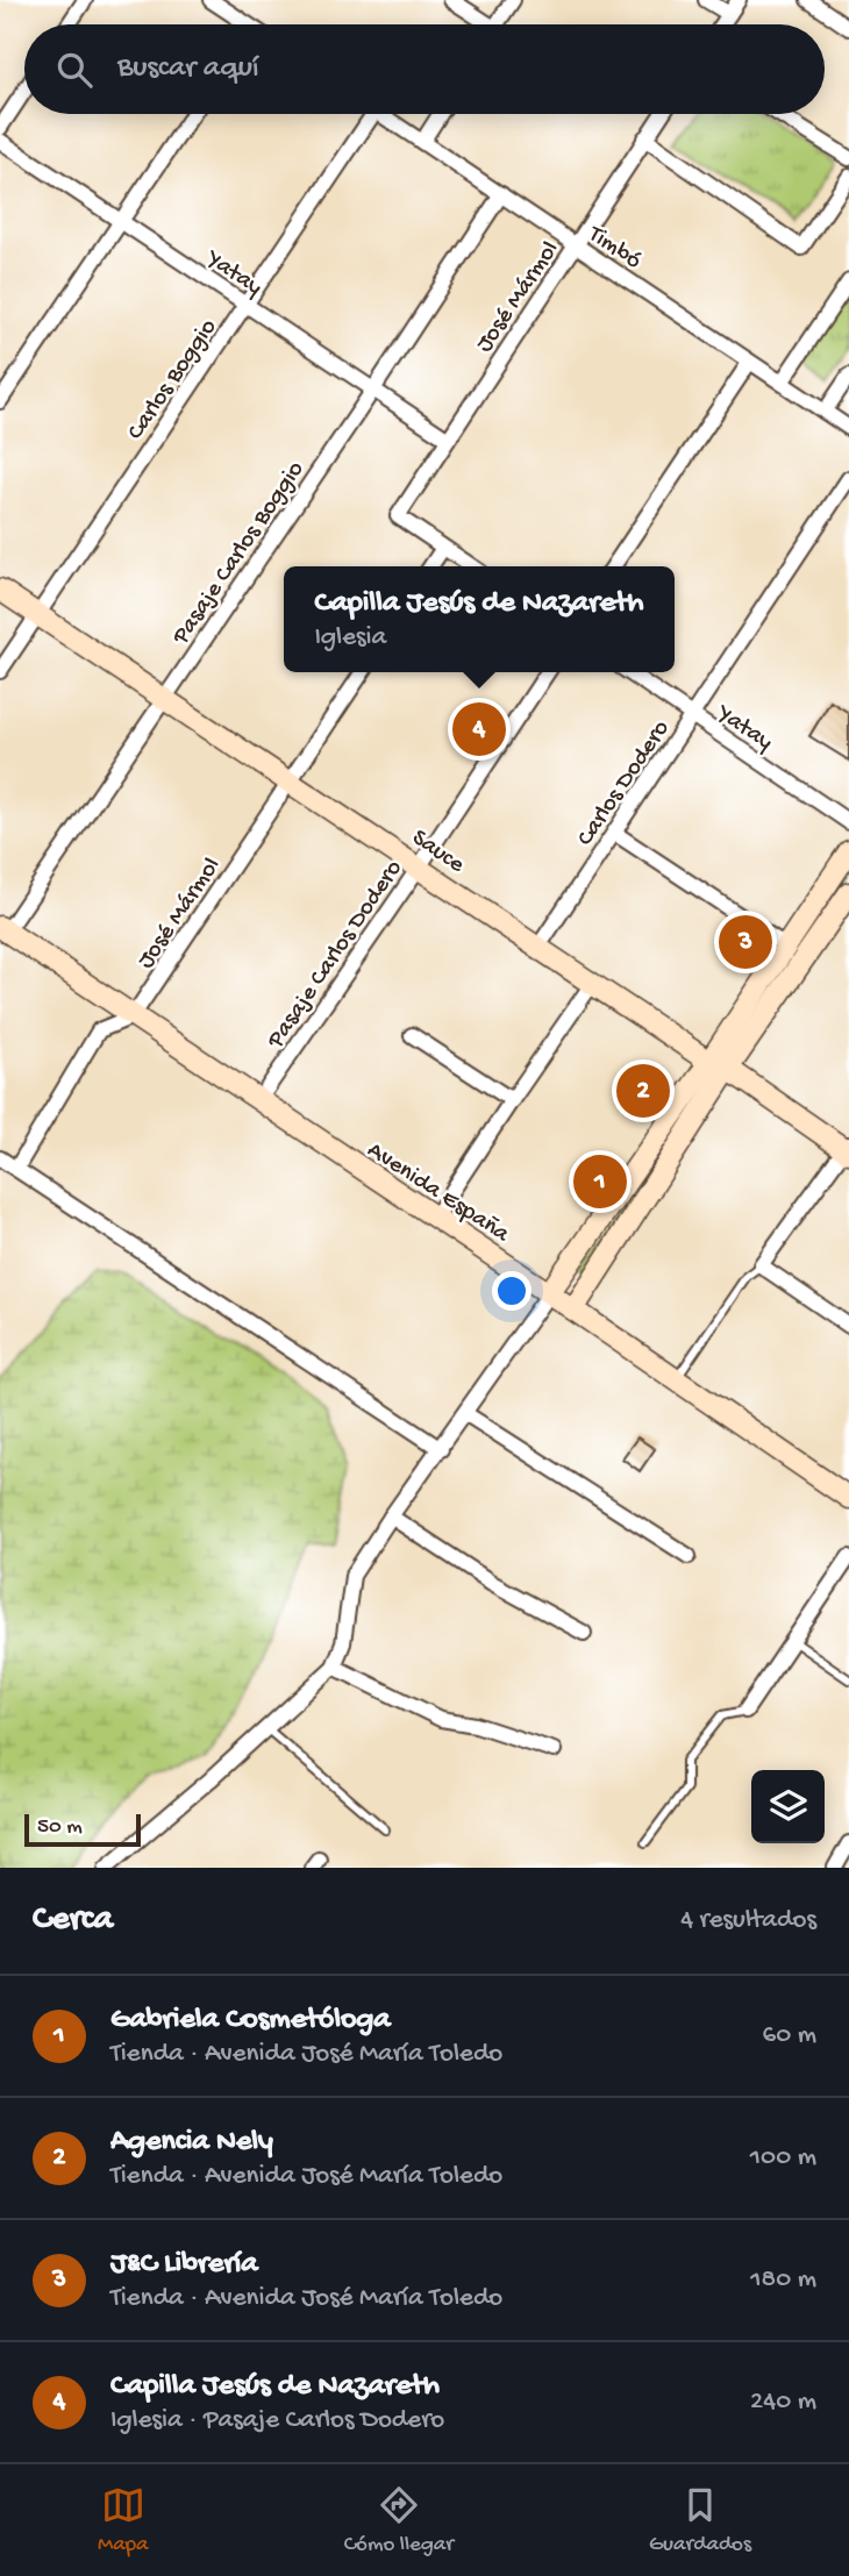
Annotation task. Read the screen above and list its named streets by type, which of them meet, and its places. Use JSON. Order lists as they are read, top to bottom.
{
  "streets": {
    "main road": ["Sauce", "Avenida España"],
    "street": [
      "Timbó",
      "Yatay",
      "José Mármol",
      "Carlos Boggio",
      "Pasaje Carlos Boggio",
      "Carlos Dodero",
      "Pasaje Carlos Dodero"
    ]
  },
  "crossings": [
    ["Timbó", "José Mármol"],
    ["Timbó", "Pasaje Carlos Boggio"],
    ["Yatay", "José Mármol"],
    ["Yatay", "Carlos Boggio"],
    ["Yatay", "Pasaje Carlos Boggio"],
    ["Yatay", "Carlos Dodero"],
    ["José Mármol", "Sauce"],
    ["José Mármol", "Avenida España"],
    ["Carlos Boggio", "Sauce"],
    ["Pasaje Carlos Boggio", "Sauce"],
    ["Pasaje Carlos Boggio", "Avenida España"],
    ["Carlos Dodero", "Sauce"],
    ["Sauce", "Pasaje Carlos Dodero"],
    ["Pasaje Carlos Dodero", "Avenida España"]
  ],
  "scale_bar": "50 m",
  "page": {
    "search": "Buscar aquí",
    "popup": ["Capilla Jesús de Nazareth", "Iglesia"],
    "pins": [
      "4",
      "3",
      "2",
      "1"
    ],
    "scale": "50 m",
    "heading": ["Cerca", "4 resultados"],
    "list": [
      {
        "mark": "1",
        "name": "Gabriela Cosmetóloga",
        "note": "Tienda · Avenida José María Toledo",
        "value": "60 m"
      },
      {
        "mark": "2",
        "name": "Agencia Nely",
        "note": "Tienda · Avenida José María Toledo",
        "value": "100 m"
      },
      {
        "mark": "3",
        "name": "J&C Librería",
        "note": "Tienda · Avenida José María Toledo",
        "value": "180 m"
      },
      {
        "mark": "4",
        "name": "Capilla Jesús de Nazareth",
        "note": "Iglesia · Pasaje Carlos Dodero",
        "value": "240 m"
      }
    ],
    "nav": ["Mapa", "Cómo llegar", "Guardados"]
  }
}
